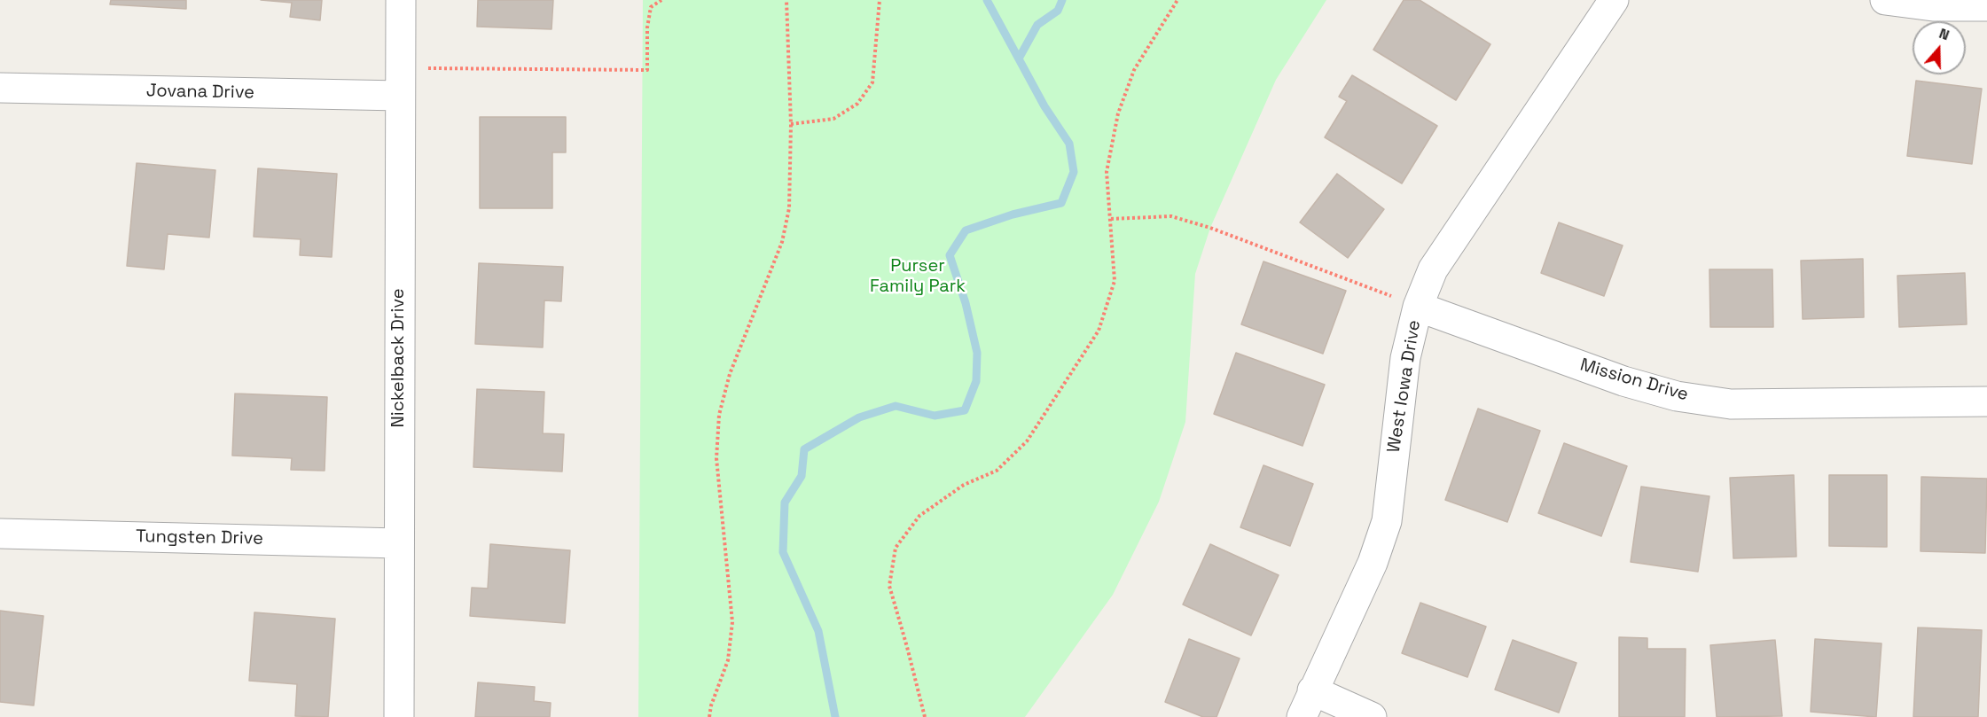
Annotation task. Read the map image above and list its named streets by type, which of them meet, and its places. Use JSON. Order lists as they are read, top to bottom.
{
  "streets": {
    "street": [
      "Jovana Drive",
      "Nickelback Drive",
      "Mission Drive",
      "West Iowa Drive",
      "Tungsten Drive"
    ]
  },
  "crossings": [
    ["Jovana Drive", "Nickelback Drive"],
    ["Nickelback Drive", "Tungsten Drive"],
    ["Mission Drive", "West Iowa Drive"]
  ],
  "parks": ["Purser Family Park"],
  "north": "top"
}
